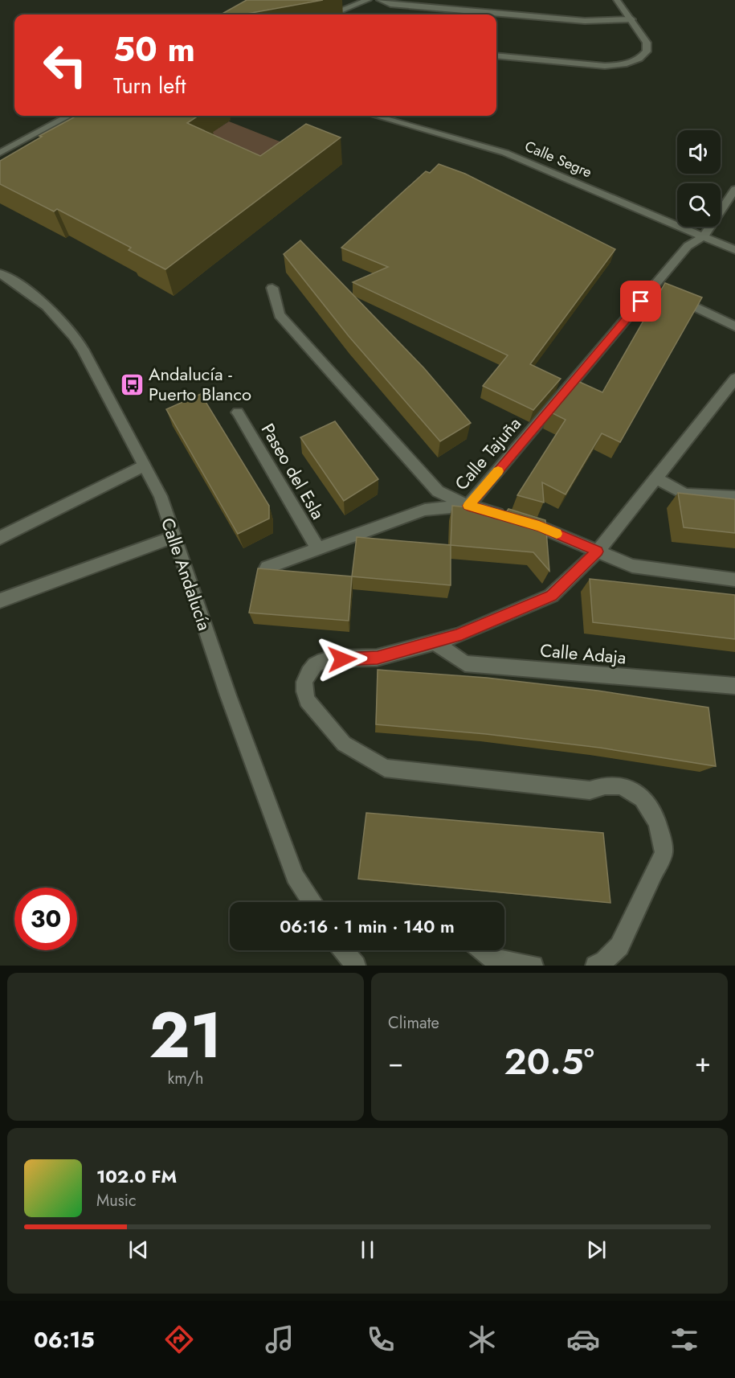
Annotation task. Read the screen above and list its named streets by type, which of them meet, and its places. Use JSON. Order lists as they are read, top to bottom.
{
  "streets": {
    "street": [
      "Calle Segre",
      "Calle Tajuña",
      "Paseo del Esla",
      "Calle Andalucía",
      "Calle Adaja"
    ]
  },
  "crossings": [
    ["Calle Segre", "Calle Tajuña"],
    ["Calle Tajuña", "Paseo del Esla"]
  ],
  "places": {
    "bus stop": ["Andalucía - Puerto Blanco"]
  },
  "page": {
    "turn": ["50 m", "Turn left"],
    "limit": "30",
    "trip": "06:16 · 1 min · 140 m",
    "tile": [
      ["21", "km/h"],
      "Climate"
    ],
    "heat": ["−", "20.5°", "+"],
    "song": ["102.0 FM", "Music"],
    "tabs": "06:15"
  }
}
